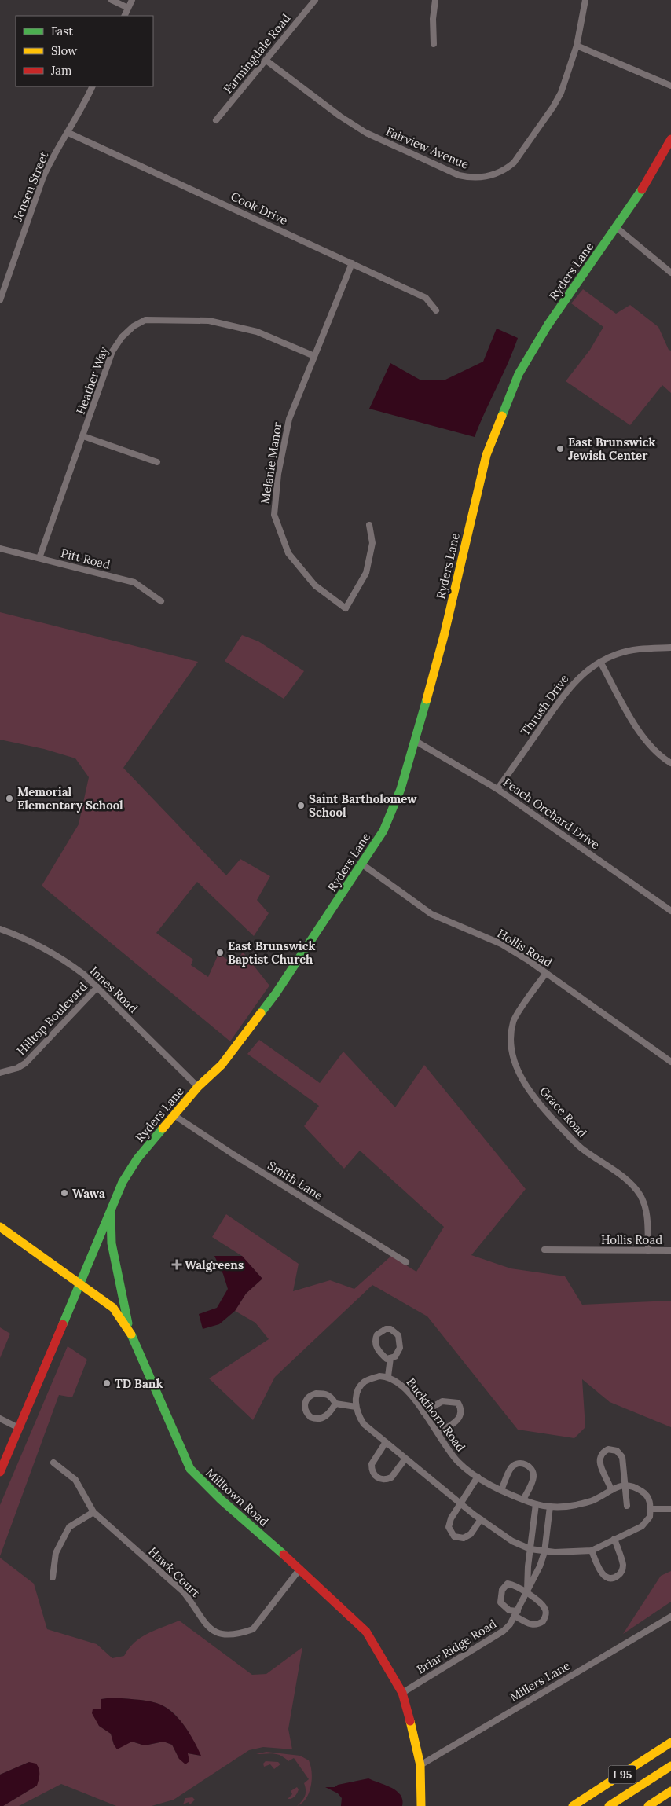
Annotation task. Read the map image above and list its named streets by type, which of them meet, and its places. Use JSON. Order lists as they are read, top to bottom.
{
  "streets": {
    "main road": ["Ryders Lane", "Milltown Road", "I 95"],
    "street": [
      "Farmingdale Road",
      "Fairview Avenue",
      "Jensen Street",
      "Cook Drive",
      "Heather Way",
      "Melanie Manor",
      "Pitt Road",
      "Thrush Drive",
      "Peach Orchard Drive",
      "Hollis Road",
      "Innes Road",
      "Hilltop Boulevard",
      "Grace Road",
      "Smith Lane",
      "Buckthorn Road",
      "Hawk Court",
      "Briar Ridge Road",
      "Millers Lane"
    ]
  },
  "crossings": [
    ["Farmingdale Road", "Fairview Avenue"],
    ["Jensen Street", "Cook Drive"],
    ["Cook Drive", "Melanie Manor"],
    ["Ryders Lane", "Peach Orchard Drive"],
    ["Ryders Lane", "Hollis Road"],
    ["Ryders Lane", "Innes Road"],
    ["Ryders Lane", "Smith Lane"],
    ["Ryders Lane", "Milltown Road"],
    ["Heather Way", "Melanie Manor"],
    ["Heather Way", "Pitt Road"],
    ["Thrush Drive", "Peach Orchard Drive"],
    ["Hollis Road", "Grace Road"],
    ["Innes Road", "Hilltop Boulevard"],
    ["Buckthorn Road", "Briar Ridge Road"],
    ["Milltown Road", "Hawk Court"],
    ["Milltown Road", "Briar Ridge Road"],
    ["Milltown Road", "Millers Lane"]
  ],
  "places": {
    "other": [
      "East Brunswick Jewish Center",
      "Memorial Elementary School",
      "Saint Bartholomew School",
      "East Brunswick Baptist Church",
      "Wawa",
      "TD Bank"
    ],
    "health": ["Walgreens"]
  },
  "legend": ["Fast", "Slow", "Jam"]
}
